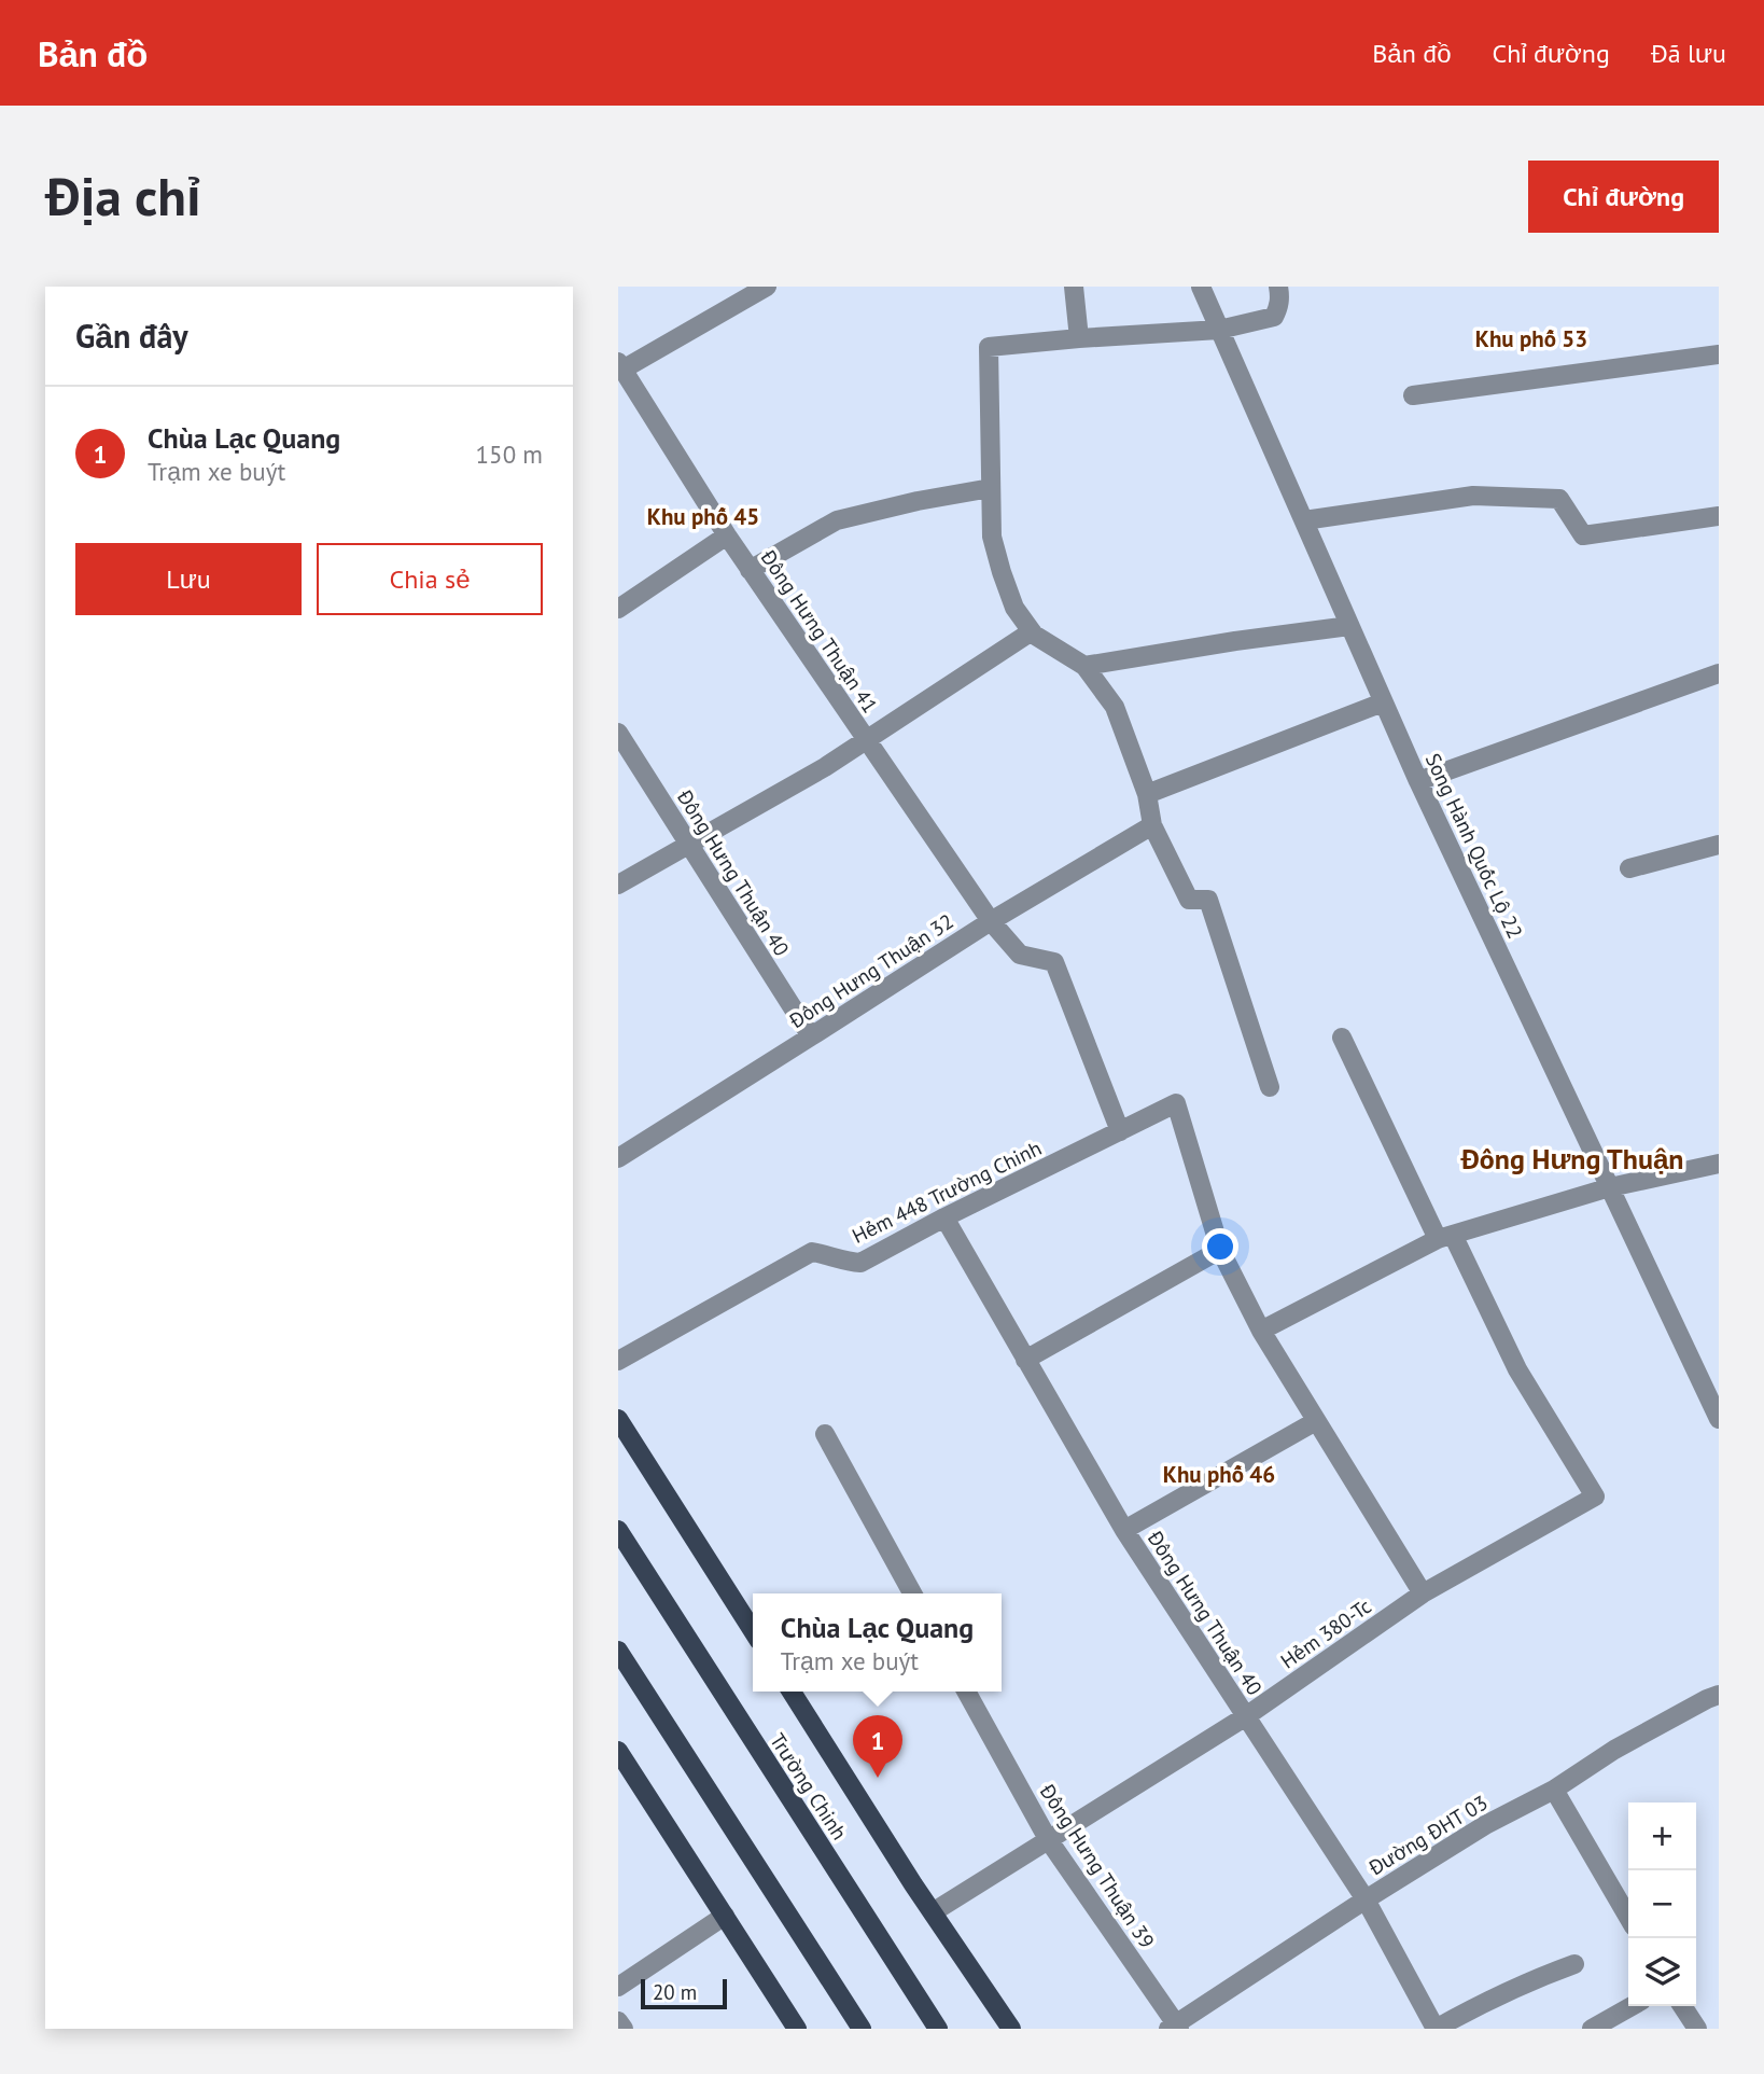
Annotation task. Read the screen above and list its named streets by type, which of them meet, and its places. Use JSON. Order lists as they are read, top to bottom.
{
  "streets": {
    "main road": ["Trường Chinh"],
    "street": [
      "Đông Hưng Thuận 41",
      "Song Hành Quốc Lộ 22",
      "Đông Hưng Thuận 40",
      "Đông Hưng Thuận 32",
      "Hẻm 448 Trường Chinh",
      "Hẻm 380-Tc",
      "Đường ĐHT 03",
      "Đông Hưng Thuận 39"
    ]
  },
  "crossings": [
    ["Đông Hưng Thuận 41", "Đông Hưng Thuận 32"],
    ["Đông Hưng Thuận 41", "Hẻm 448 Trường Chinh"],
    ["Đông Hưng Thuận 40", "Đông Hưng Thuận 32"],
    ["Đông Hưng Thuận 40", "Hẻm 448 Trường Chinh"],
    ["Đông Hưng Thuận 40", "Hẻm 380-Tc"],
    ["Đông Hưng Thuận 40", "Đường ĐHT 03"],
    ["Hẻm 380-Tc", "Trường Chinh"],
    ["Hẻm 380-Tc", "Đông Hưng Thuận 39"],
    ["Đường ĐHT 03", "Đông Hưng Thuận 39"]
  ],
  "districts": [
    "Khu phố 53",
    "Khu phố 45",
    "Đông Hưng Thuận",
    "Khu phố 46"
  ],
  "scale_bar": "20 m",
  "page": {
    "header": "Bản đồ",
    "nav": ["Bản đồ", "Chỉ đường", "Đã lưu"],
    "buttons": [
      "Chỉ đường",
      ["Lưu", "Chia sẻ"]
    ],
    "title": "Địa chỉ",
    "heading": "Gần đây",
    "list": [
      {
        "mark": "1",
        "name": "Chùa Lạc Quang",
        "note": "Trạm xe buýt",
        "value": "150 m"
      }
    ],
    "popup": ["Chùa Lạc Quang", "Trạm xe buýt"],
    "pins": "1",
    "map_buttons": ["+", "−"],
    "scale": "20 m"
  }
}
